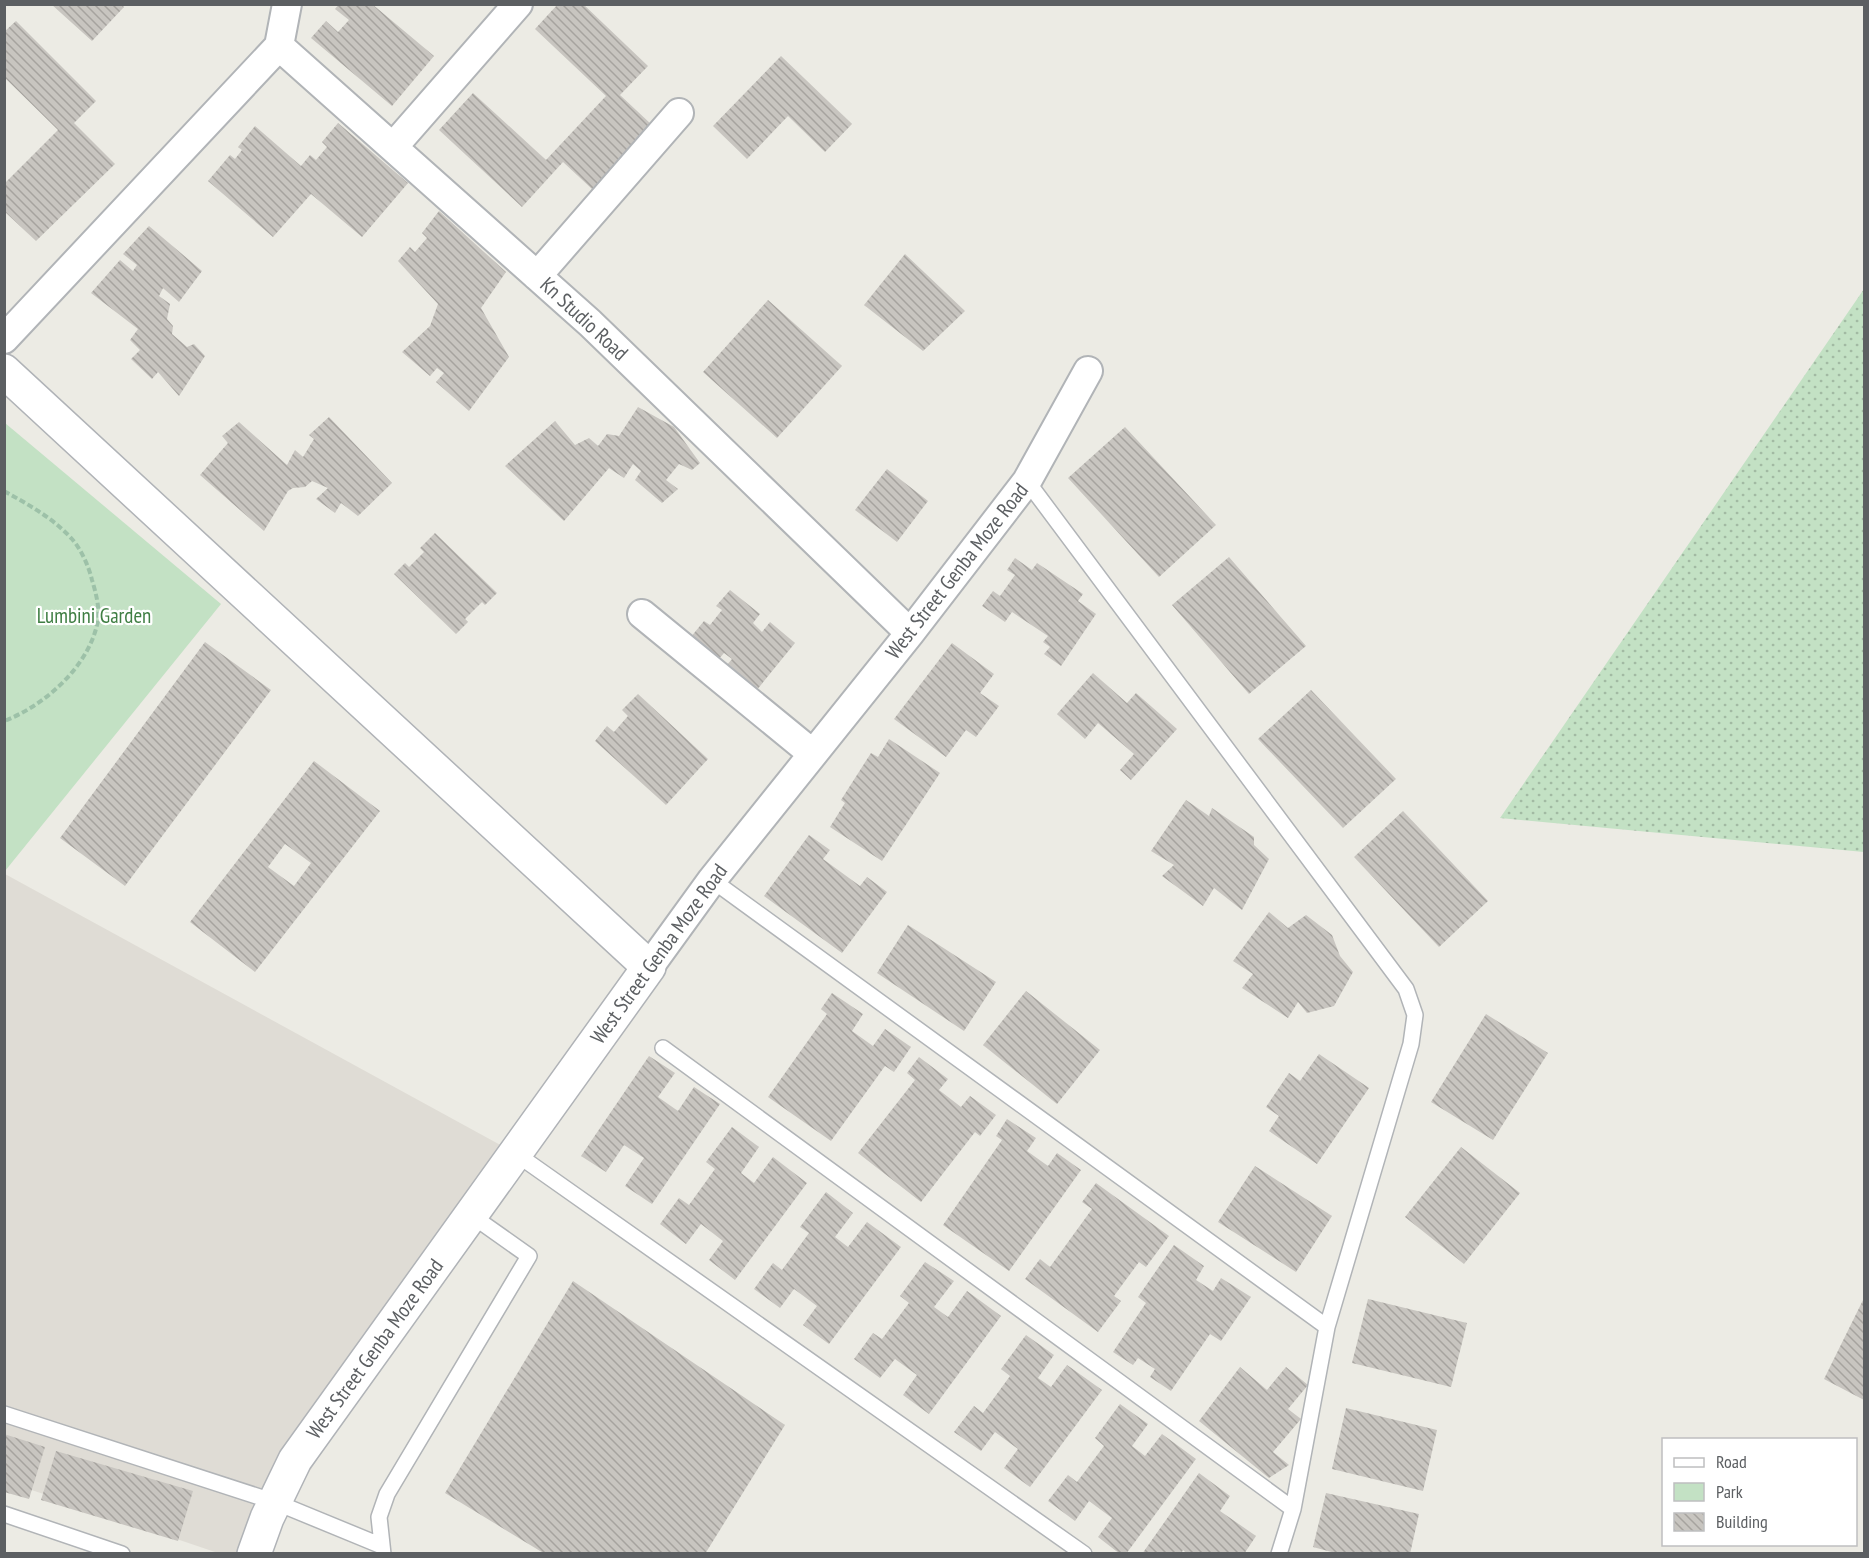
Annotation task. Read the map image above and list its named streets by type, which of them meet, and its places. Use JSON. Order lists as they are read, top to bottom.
{
  "streets": {
    "street": ["Kn Studio Road", "West Street Genba Moze Road"]
  },
  "crossings": [
    ["Kn Studio Road", "West Street Genba Moze Road"]
  ],
  "parks": ["Lumbini Garden"],
  "legend": ["Road", "Park", "Building"]
}
